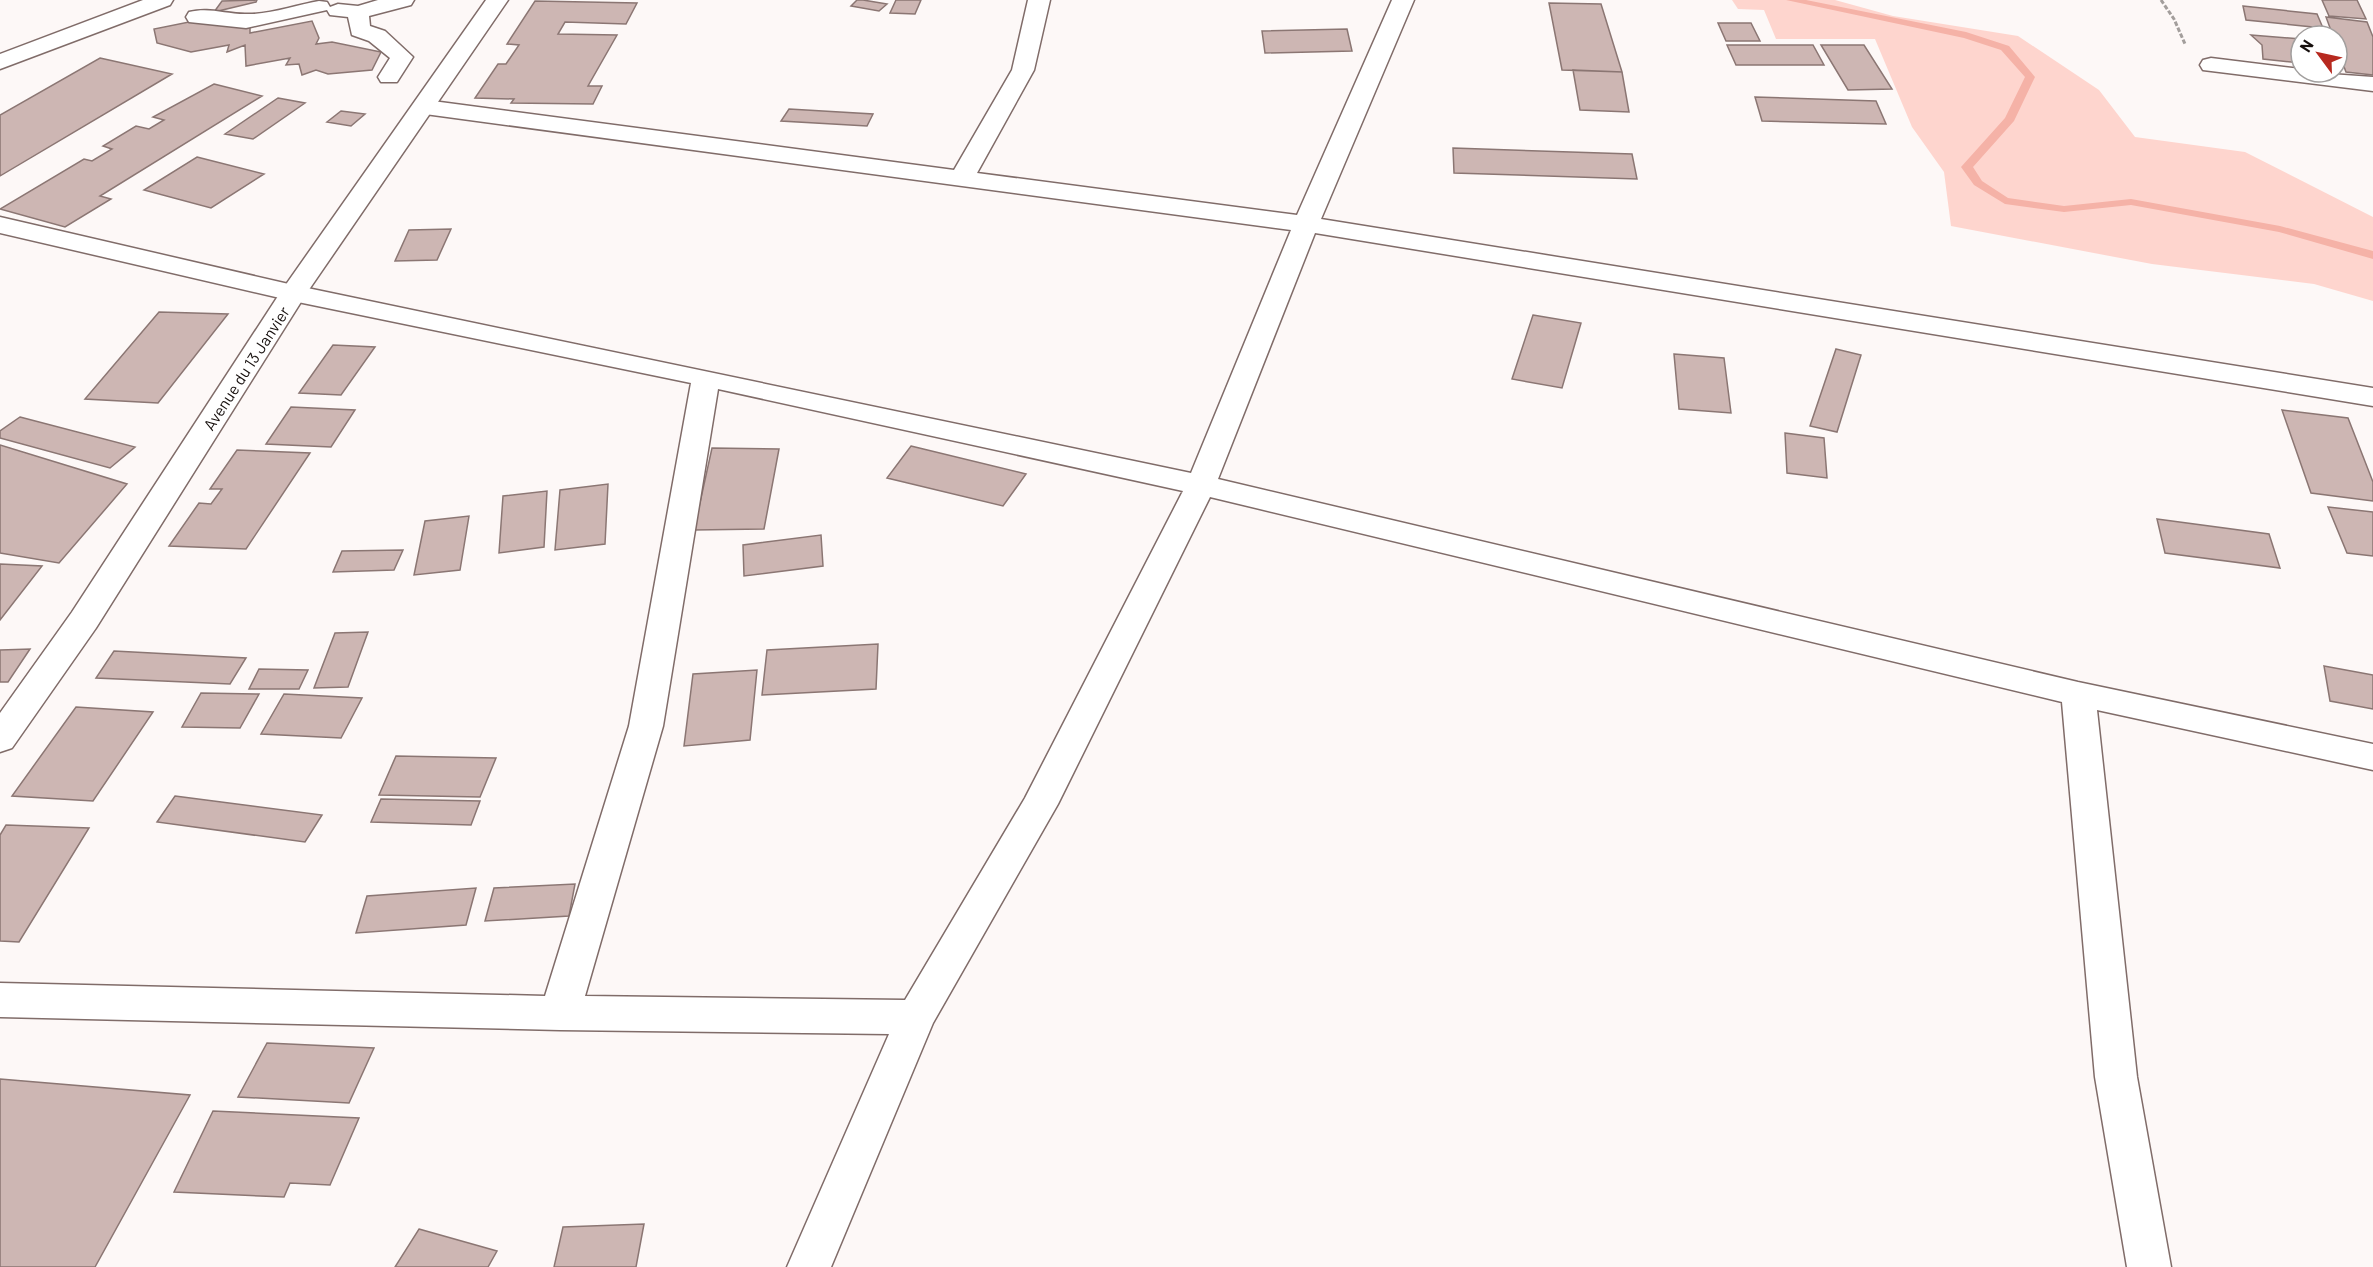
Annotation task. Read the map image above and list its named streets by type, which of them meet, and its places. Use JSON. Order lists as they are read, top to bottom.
{
  "streets": {
    "street": ["Avenue du 13 Janvier"]
  },
  "north": "top left"
}
